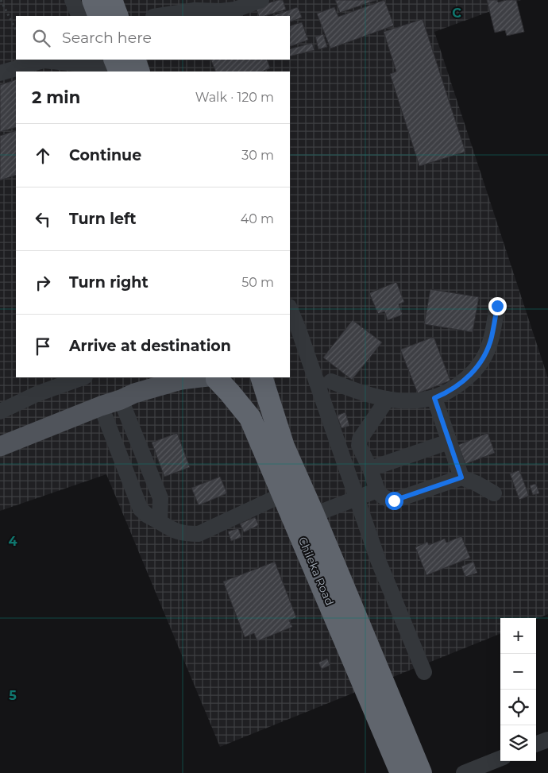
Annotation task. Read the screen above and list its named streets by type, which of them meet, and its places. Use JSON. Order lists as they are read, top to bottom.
{
  "streets": {
    "highway": ["Chileka Road"]
  },
  "page": {
    "search": "Search here",
    "heading": ["2 min", "Walk · 120 m"],
    "list": [
      ["Continue", "30 m"],
      ["Turn left", "40 m"],
      ["Turn right", "50 m"],
      "Arrive at destination"
    ],
    "map_buttons": ["+", "−"]
  },
  "grid": {
    "columns": ["C"],
    "rows": ["4", "5"]
  }
}
